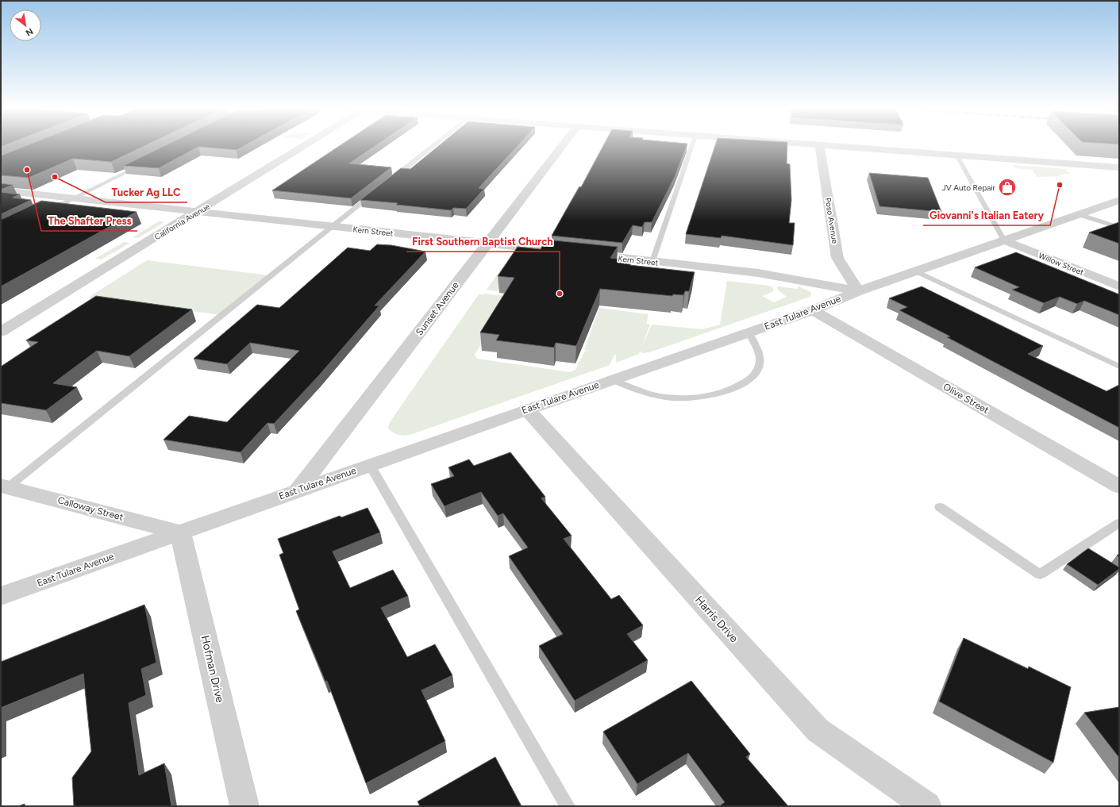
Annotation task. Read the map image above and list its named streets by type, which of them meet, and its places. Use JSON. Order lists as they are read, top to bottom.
{
  "streets": {
    "street": [
      "Poso Avenue",
      "California Avenue",
      "Kern Street",
      "Willow Street",
      "Sunset Avenue",
      "East Tulare Avenue",
      "Olive Street",
      "Calloway Street",
      "Harris Drive",
      "Hofman Drive"
    ]
  },
  "crossings": [
    ["Poso Avenue", "Kern Street"],
    ["Poso Avenue", "East Tulare Avenue"],
    ["California Avenue", "Kern Street"],
    ["Kern Street", "Sunset Avenue"],
    ["Kern Street", "East Tulare Avenue"],
    ["Willow Street", "East Tulare Avenue"],
    ["Sunset Avenue", "East Tulare Avenue"],
    ["East Tulare Avenue", "Olive Street"],
    ["East Tulare Avenue", "Calloway Street"],
    ["East Tulare Avenue", "Harris Drive"],
    ["East Tulare Avenue", "Hofman Drive"],
    ["Calloway Street", "Hofman Drive"]
  ],
  "places": {
    "other": [
      "The Shafter Press",
      "Tucker Ag LLC",
      "Giovanni's Italian Eatery",
      "First Southern Baptist Church"
    ],
    "shop": ["JV Auto Repair"]
  },
  "north": "bottom right"
}
